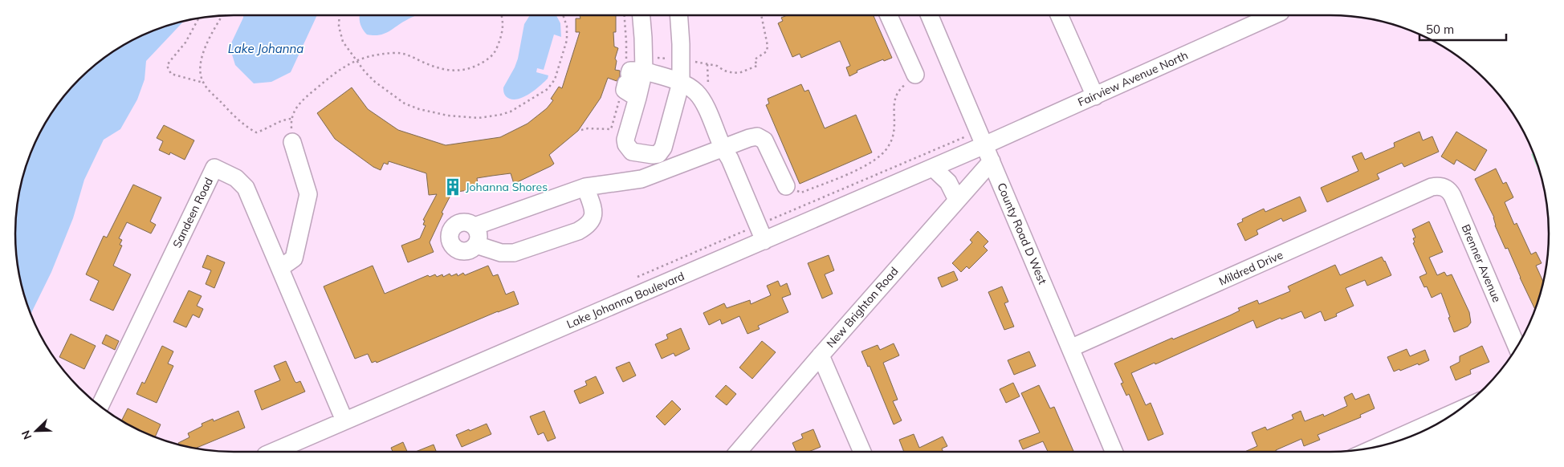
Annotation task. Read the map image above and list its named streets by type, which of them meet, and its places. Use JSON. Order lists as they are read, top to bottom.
{
  "streets": {
    "street": [
      "Fairview Avenue North",
      "Sandeen Road",
      "County Road D West",
      "Brenner Avenue",
      "Mildred Drive",
      "Lake Johanna Boulevard",
      "New Brighton Road"
    ]
  },
  "crossings": [
    ["Fairview Avenue North", "County Road D West"],
    ["Fairview Avenue North", "Lake Johanna Boulevard"],
    ["Sandeen Road", "Lake Johanna Boulevard"],
    ["County Road D West", "Mildred Drive"],
    ["County Road D West", "Lake Johanna Boulevard"],
    ["County Road D West", "New Brighton Road"],
    ["Brenner Avenue", "Mildred Drive"]
  ],
  "water": ["Lake Johanna"],
  "places": {
    "building": ["Johanna Shores"]
  },
  "scale_bar": "50 m",
  "north": "bottom left"
}
